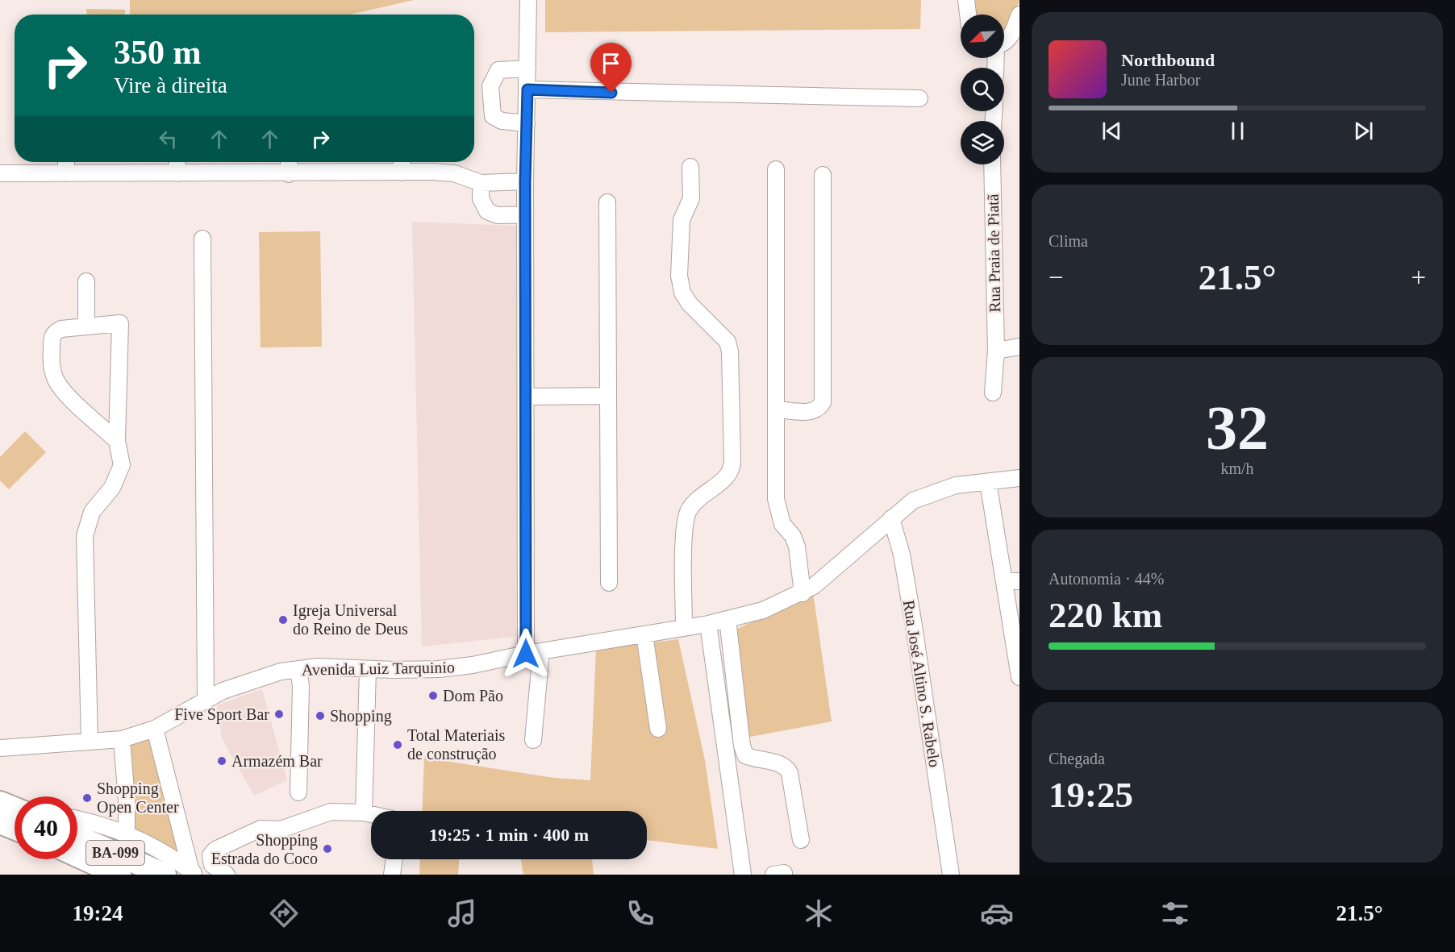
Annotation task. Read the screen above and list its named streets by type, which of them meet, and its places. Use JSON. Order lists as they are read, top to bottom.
{
  "streets": {
    "highway": ["BA-099"],
    "street": ["Rua Praia de Piatã", "Avenida Luiz Tarquinio", "Rua José Altino S. Rabelo"]
  },
  "crossings": [
    ["Avenida Luiz Tarquinio", "Rua José Altino S. Rabelo"]
  ],
  "places": [
    "Igreja Universal do Reino de Deus",
    "Dom Pão",
    "Five Sport Bar",
    "Shopping",
    "Total Materiais de construção",
    "Armazém Bar",
    "Shopping Open Center",
    "Shopping Estrada do Coco"
  ],
  "north": "bottom left",
  "page": {
    "turn": ["350 m", "Vire à direita"],
    "song": ["Northbound", "June Harbor"],
    "tile": [
      "Clima",
      ["32", "km/h"],
      ["Autonomia · 44%", "220 km"],
      ["Chegada", "19:25"]
    ],
    "heat": ["−", "21.5°", "+"],
    "limit": "40",
    "trip": "19:25 · 1 min · 400 m",
    "tabs": ["19:24", "21.5°"]
  }
}
